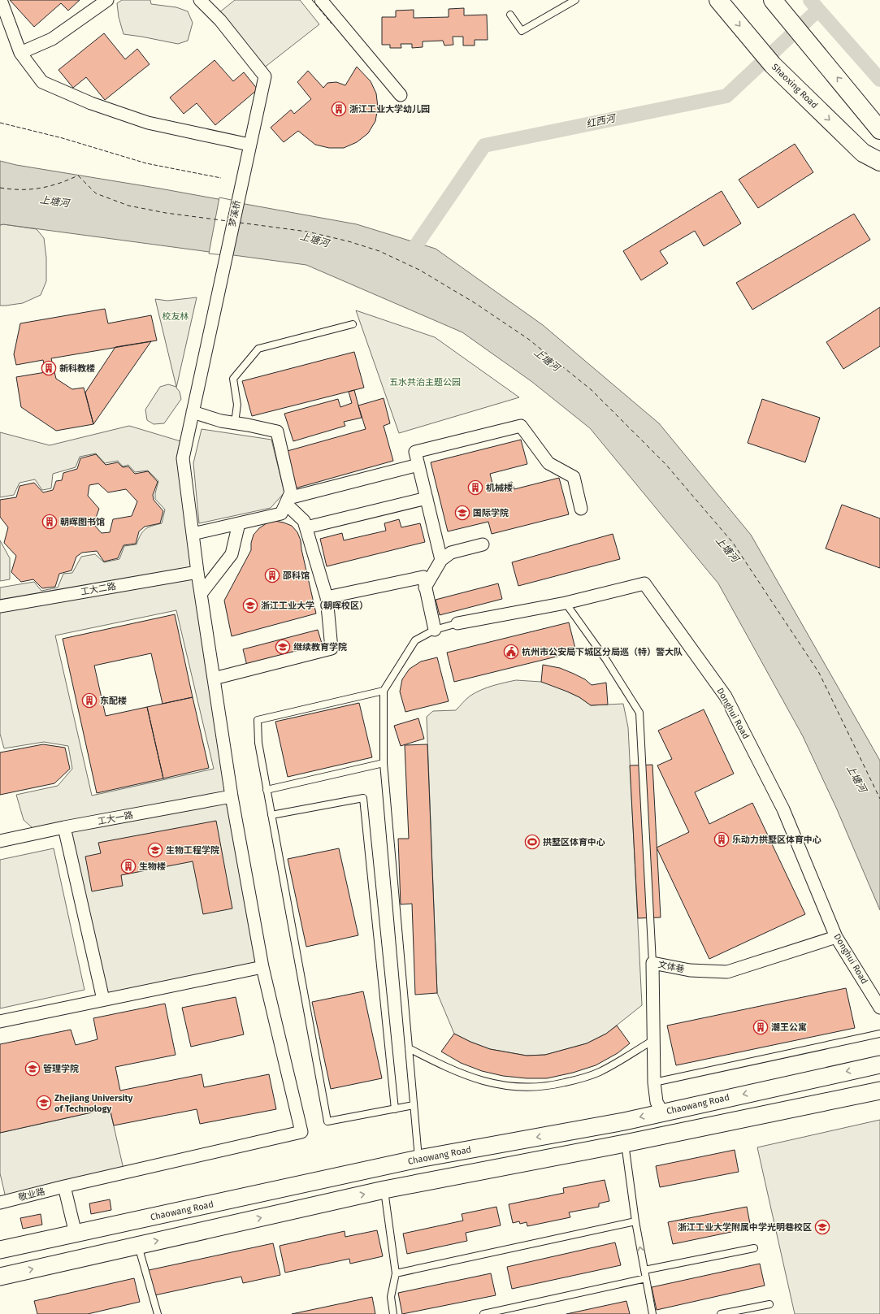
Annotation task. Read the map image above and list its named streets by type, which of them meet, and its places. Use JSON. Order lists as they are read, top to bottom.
{
  "streets": {
    "main road": ["Shaoxing Road", "Chaowang Road"],
    "street": [
      "梦溪桥",
      "工大二路",
      "Donghui Road",
      "工大一路",
      "文体巷",
      "敬业路"
    ]
  },
  "crossings": [
    ["梦溪桥", "工大二路"],
    ["梦溪桥", "工大一路"],
    ["梦溪桥", "敬业路"],
    ["Donghui Road", "文体巷"],
    ["文体巷", "Chaowang Road"]
  ],
  "water": ["红西河", "上塘河"],
  "parks": ["校友林", "五水共治主题公园"],
  "places": {
    "building": [
      "浙江工业大学幼儿园",
      "新科教楼",
      "机械楼",
      "朝晖图书馆",
      "邵科馆",
      "东配楼",
      "乐动力拱墅区体育中心",
      "生物楼",
      "潮王公寓"
    ],
    "school or university": [
      "国际学院",
      "浙江工业大学（朝晖校区）",
      "继续教育学院",
      "生物工程学院",
      "管理学院",
      "Zhejiang University of Technology",
      "浙江工业大学附属中学光明巷校区"
    ],
    "public building": ["杭州市公安局下城区分局巡（特）警大队"],
    "sports": ["拱墅区体育中心"]
  }
}
